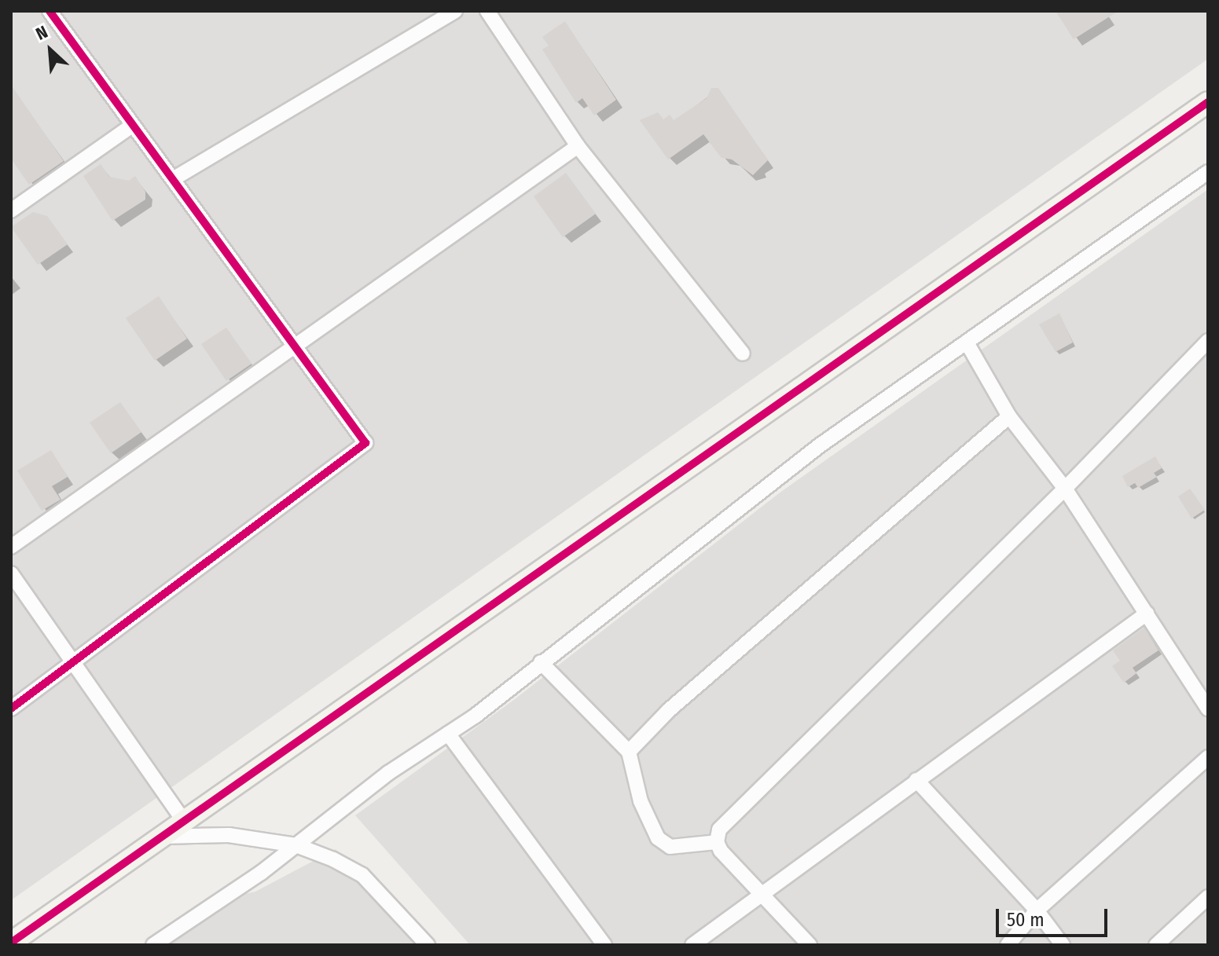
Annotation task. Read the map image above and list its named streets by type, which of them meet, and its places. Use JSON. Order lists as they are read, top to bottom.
{
  "scale_bar": "50 m",
  "north": "top left"
}
